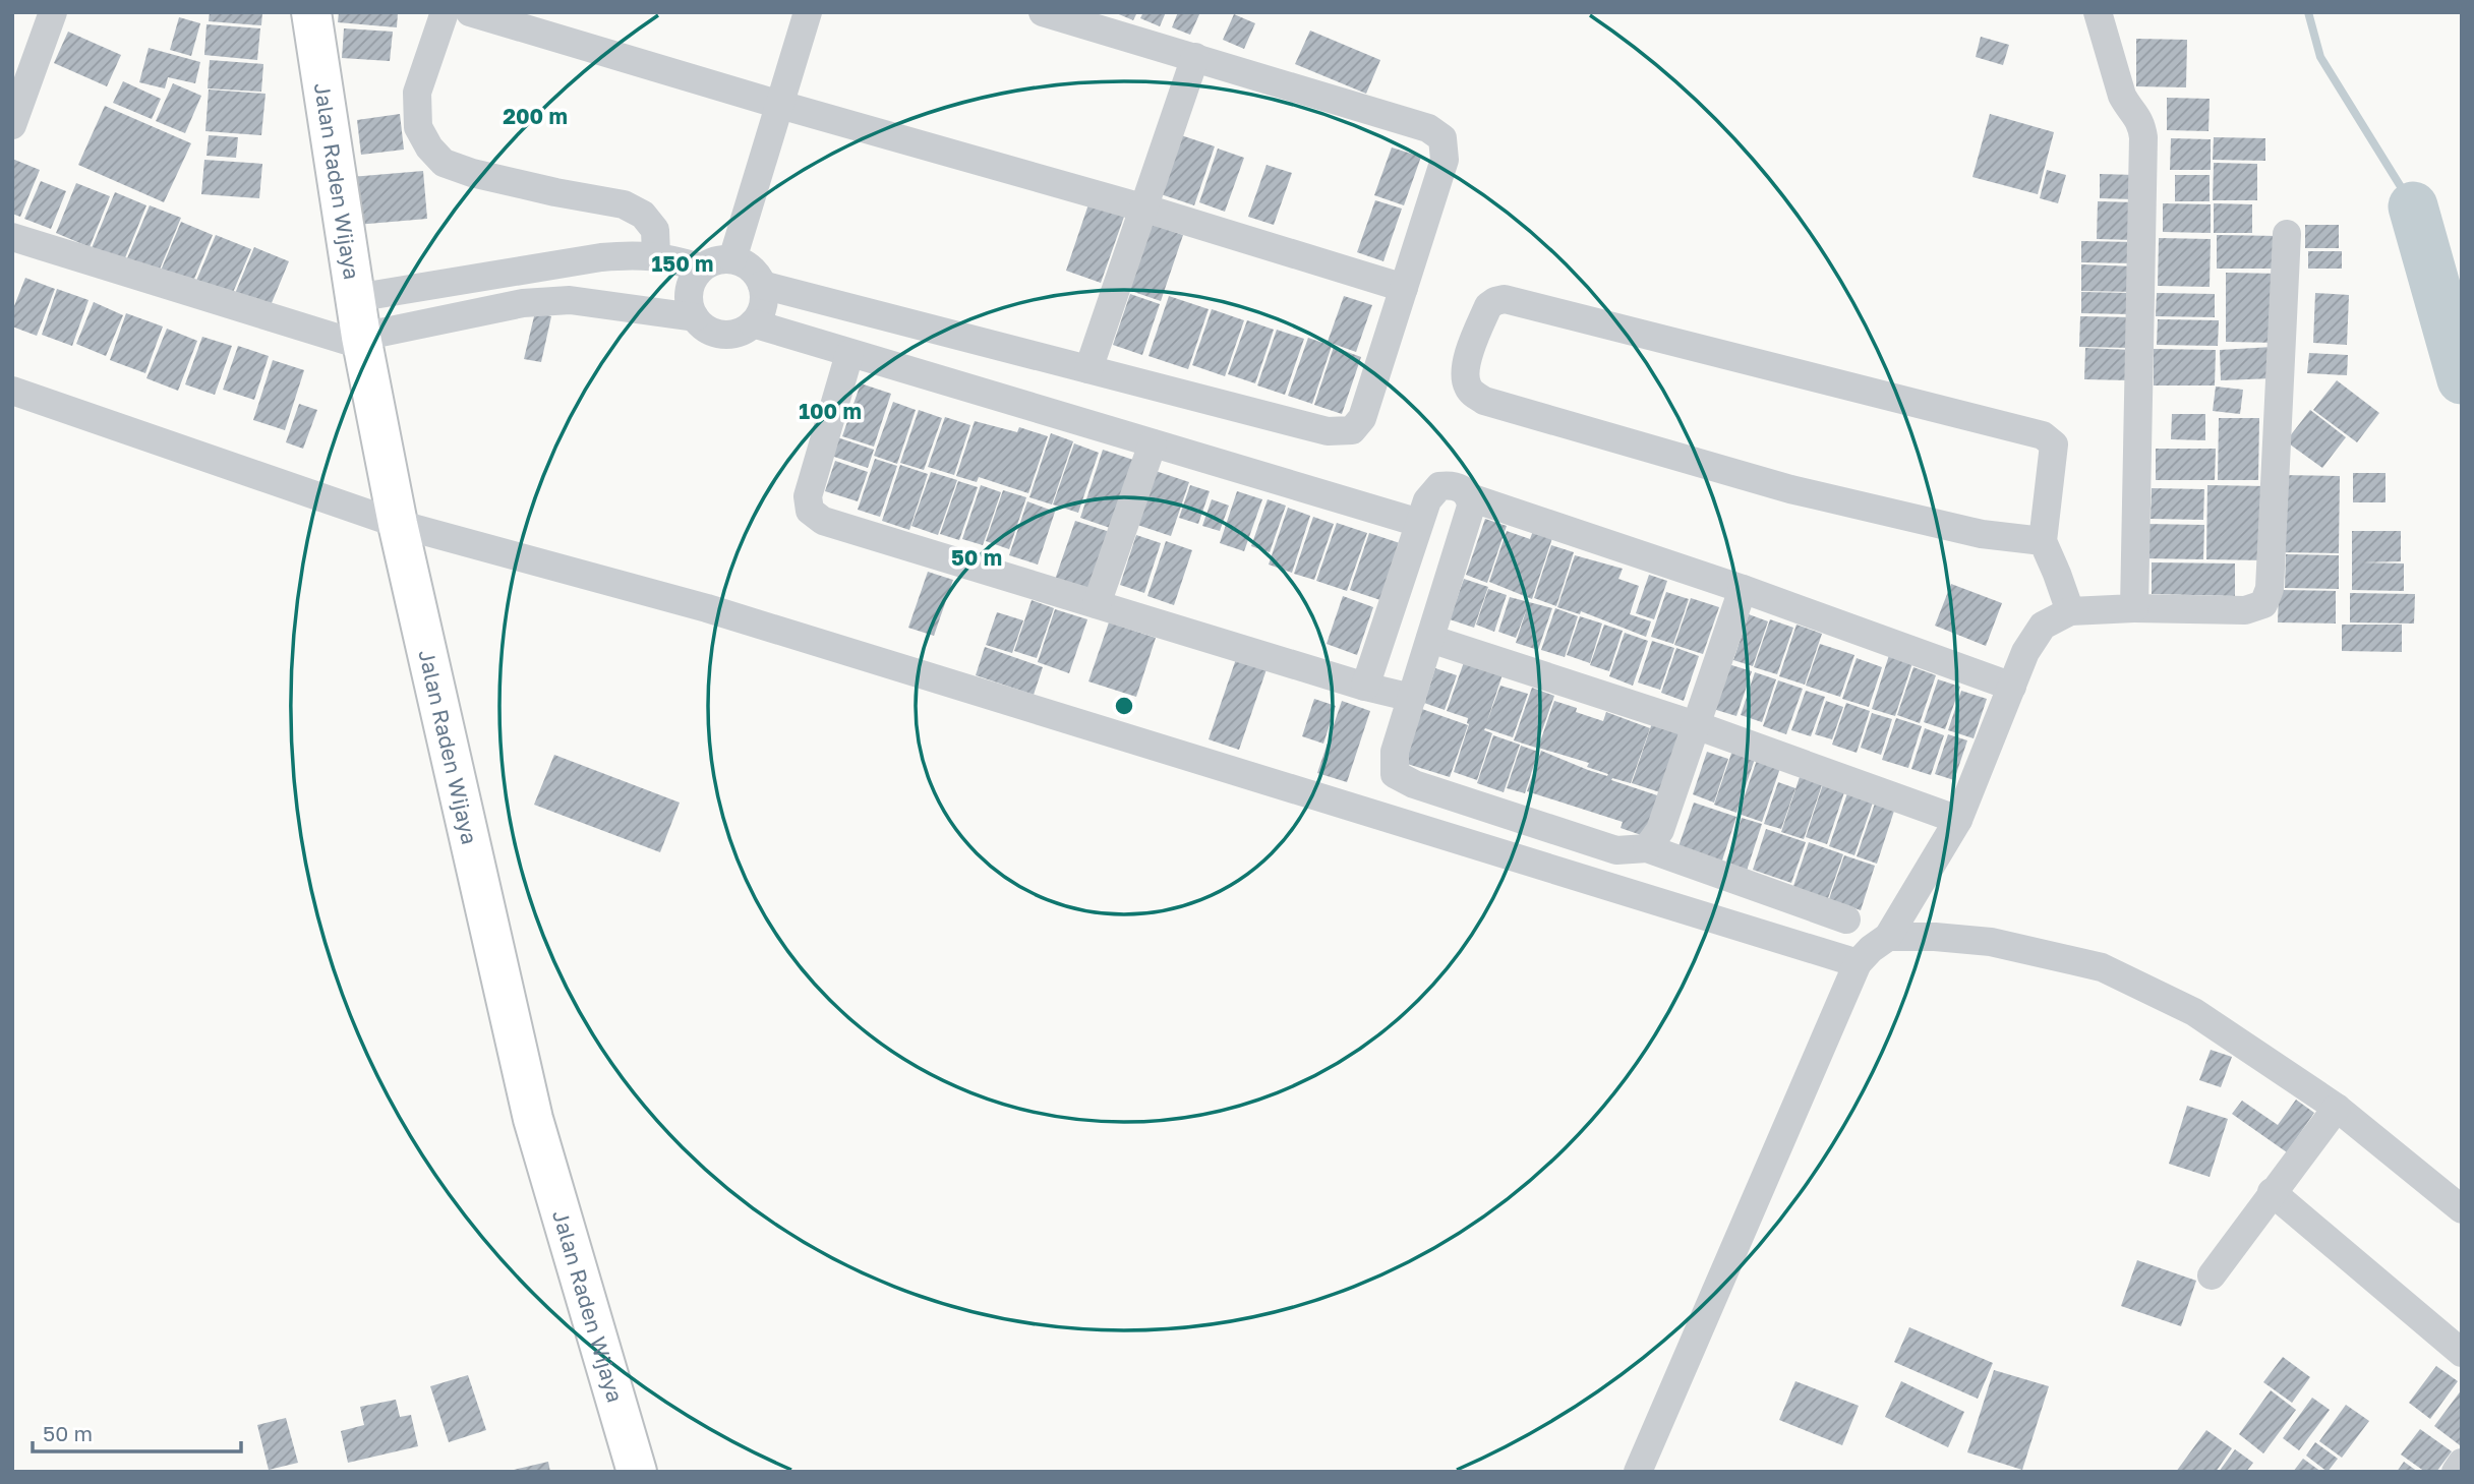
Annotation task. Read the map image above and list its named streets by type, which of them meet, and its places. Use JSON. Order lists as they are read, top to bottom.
{
  "streets": {
    "highway": ["Jalan Raden Wijaya"]
  },
  "scale_bar": "50 m",
  "rings": [
    "200 m",
    "150 m",
    "100 m",
    "50 m"
  ]
}
